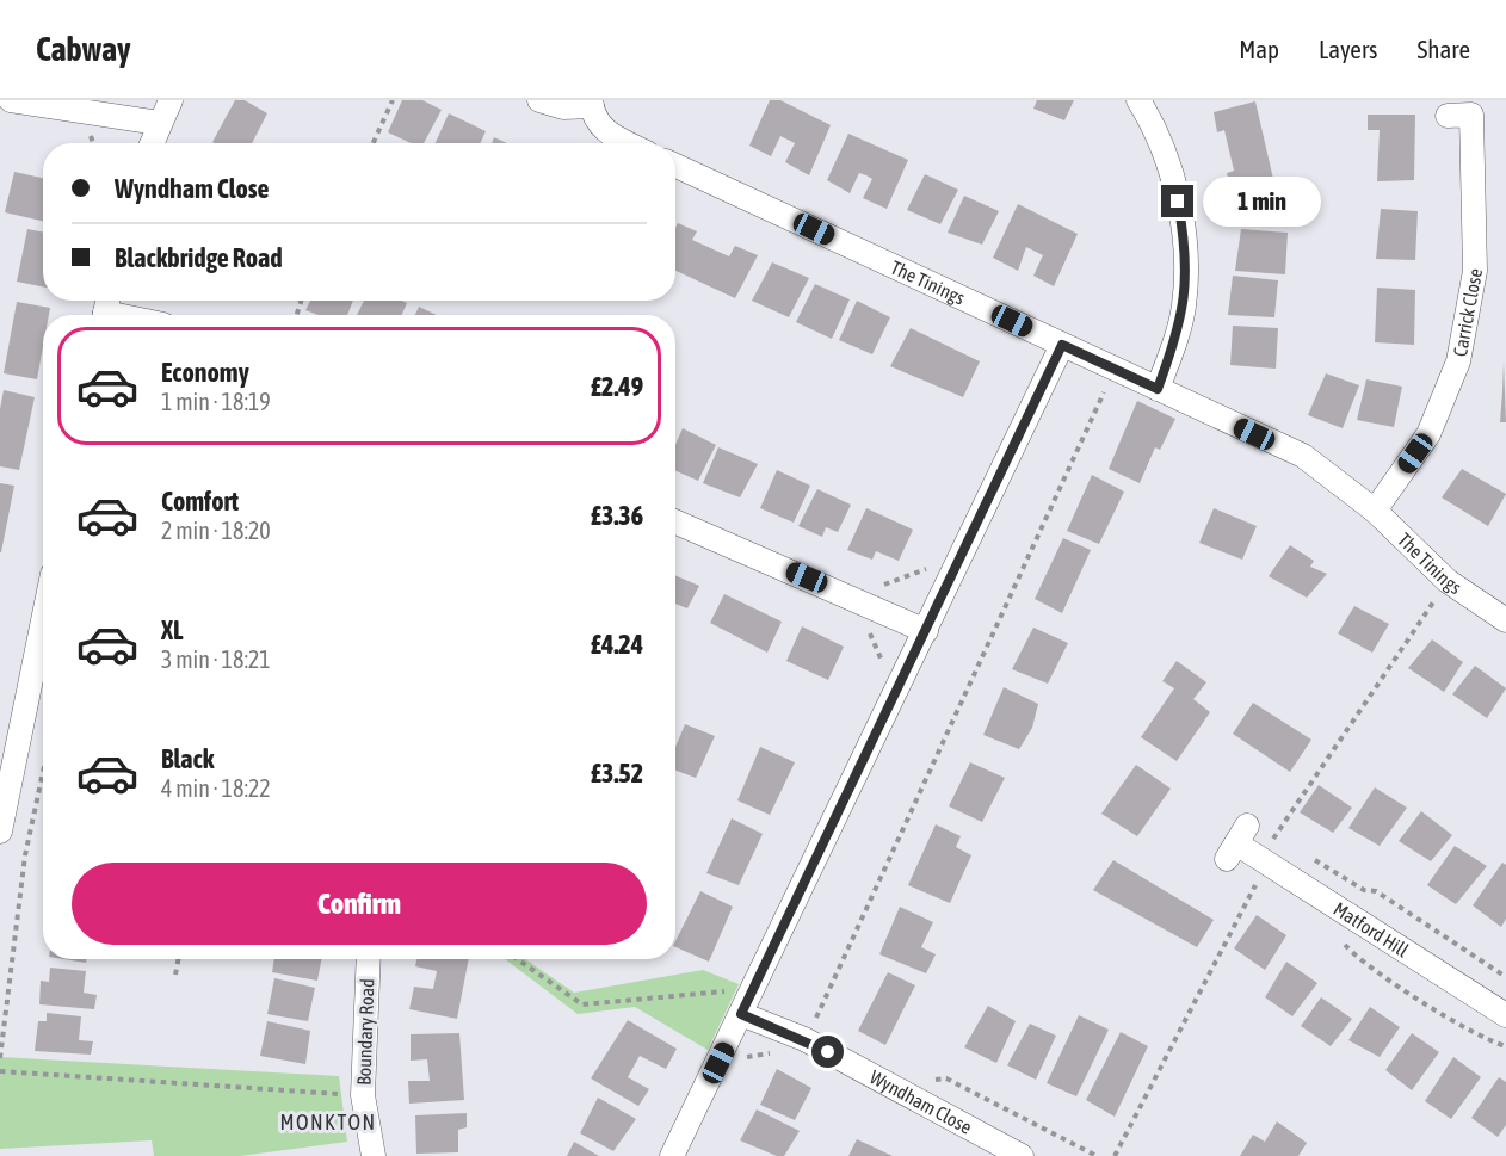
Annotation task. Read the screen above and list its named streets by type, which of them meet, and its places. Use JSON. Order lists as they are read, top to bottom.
{
  "streets": {
    "street": [
      "The Tinings",
      "Carrick Close",
      "Matford Hill",
      "Boundary Road",
      "Wyndham Close"
    ]
  },
  "crossings": [
    ["The Tinings", "Carrick Close"]
  ],
  "districts": ["MONKTON"],
  "page": {
    "header": "Cabway",
    "nav": ["Map", "Layers", "Share"],
    "banner": ["Wyndham Close", "Blackbridge Road"],
    "bubble": "1 min",
    "list": [
      {
        "name": "Economy",
        "note": "1 min · 18:19",
        "value": "£2.49"
      },
      {
        "name": "Comfort",
        "note": "2 min · 18:20",
        "value": "£3.36"
      },
      {
        "name": "XL",
        "note": "3 min · 18:21",
        "value": "£4.24"
      },
      {
        "name": "Black",
        "note": "4 min · 18:22",
        "value": "£3.52"
      }
    ],
    "buttons": "Confirm"
  }
}
